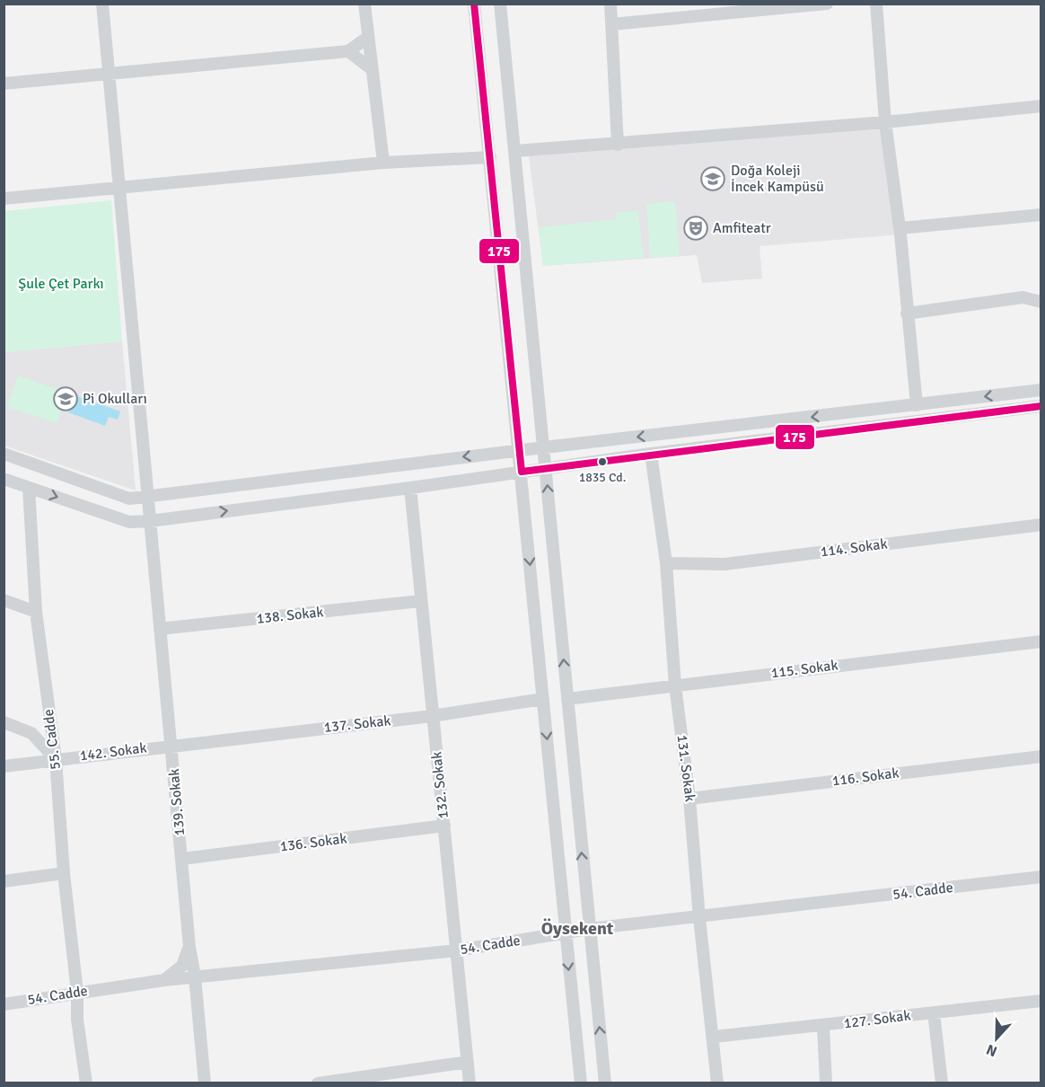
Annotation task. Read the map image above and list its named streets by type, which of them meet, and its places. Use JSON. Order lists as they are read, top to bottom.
{
  "streets": {
    "street": [
      "114. Sokak",
      "138. Sokak",
      "115. Sokak",
      "137. Sokak",
      "55. Cadde",
      "142. Sokak",
      "131. Sokak",
      "116. Sokak",
      "132. Sokak",
      "139. Sokak",
      "136. Sokak",
      "54. Cadde",
      "127. Sokak"
    ]
  },
  "crossings": [
    ["114. Sokak", "131. Sokak"],
    ["138. Sokak", "132. Sokak"],
    ["138. Sokak", "139. Sokak"],
    ["115. Sokak", "131. Sokak"],
    ["137. Sokak", "142. Sokak"],
    ["137. Sokak", "132. Sokak"],
    ["137. Sokak", "139. Sokak"],
    ["55. Cadde", "142. Sokak"],
    ["55. Cadde", "54. Cadde"],
    ["142. Sokak", "139. Sokak"],
    ["131. Sokak", "116. Sokak"],
    ["131. Sokak", "54. Cadde"],
    ["131. Sokak", "127. Sokak"],
    ["132. Sokak", "136. Sokak"],
    ["132. Sokak", "54. Cadde"],
    ["139. Sokak", "136. Sokak"],
    ["139. Sokak", "54. Cadde"]
  ],
  "districts": ["Öysekent"],
  "parks": ["Şule Çet Parkı"],
  "places": {
    "school or university": ["Doğa Koleji İncek Kampüsü", "Pi Okulları"],
    "theatre": ["Amfiteatr"],
    "other": ["1835 Cd."]
  },
  "lines": ["transit line 175"],
  "north": "bottom"
}
